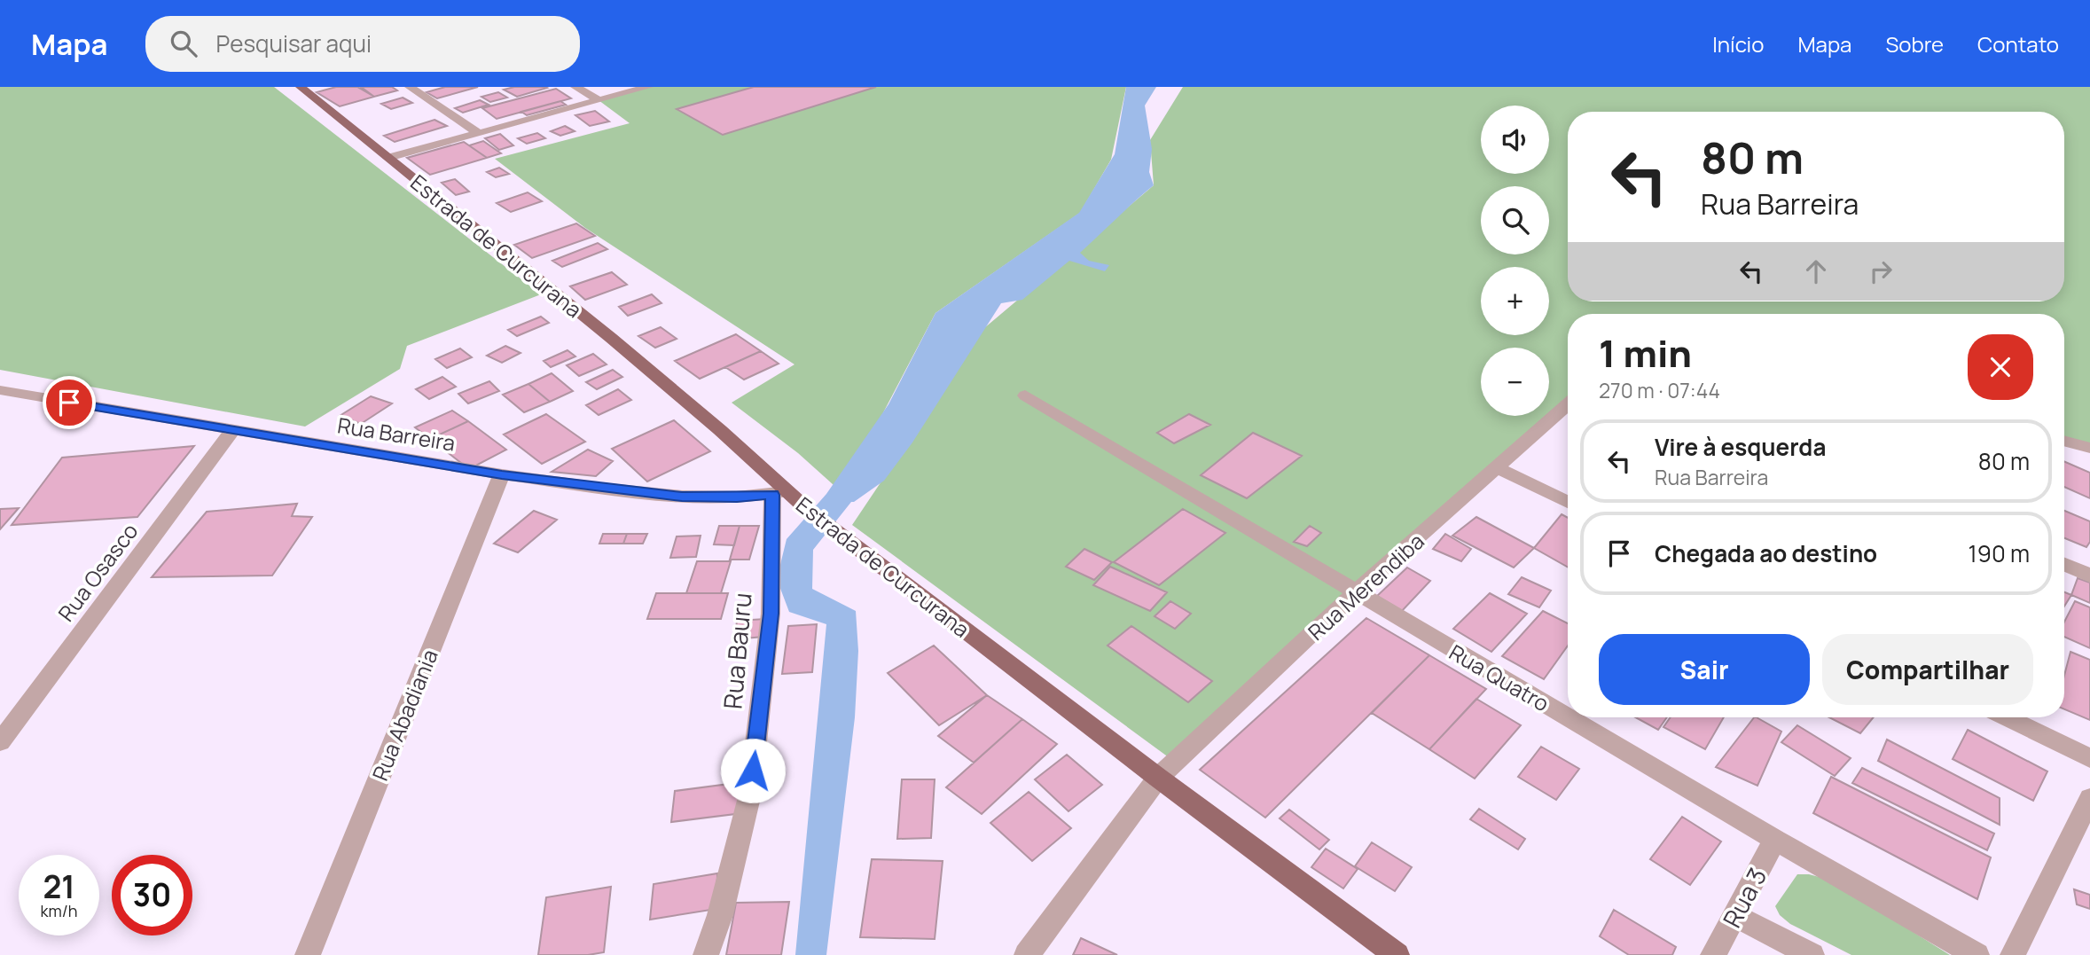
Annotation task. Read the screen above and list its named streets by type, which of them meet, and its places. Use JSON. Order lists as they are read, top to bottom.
{
  "streets": {
    "main road": ["Estrada de Curcurana"],
    "street": [
      "Rua Barreira",
      "Rua Osasco",
      "Rua Merendiba",
      "Rua Bauru",
      "Rua Quatro",
      "Rua Abadiania",
      "Rua 3"
    ]
  },
  "crossings": [
    ["Estrada de Curcurana", "Rua Barreira"],
    ["Estrada de Curcurana", "Rua Merendiba"],
    ["Estrada de Curcurana", "Rua Bauru"],
    ["Rua Barreira", "Rua Osasco"],
    ["Rua Barreira", "Rua Bauru"],
    ["Rua Barreira", "Rua Abadiania"],
    ["Rua Merendiba", "Rua Quatro"],
    ["Rua Quatro", "Rua 3"]
  ],
  "page": {
    "header": "Mapa",
    "search": "Pesquisar aqui",
    "nav": [
      "Início",
      "Mapa",
      "Sobre",
      "Contato"
    ],
    "map_buttons": ["+", "−"],
    "turn": ["80 m", "Rua Barreira"],
    "heading": ["1 min", "270 m · 07:44"],
    "list": [
      {
        "name": "Vire à esquerda",
        "note": "Rua Barreira",
        "value": "80 m"
      },
      {
        "name": "Chegada ao destino",
        "value": "190 m"
      }
    ],
    "buttons": ["Sair", "Compartilhar"],
    "speed": "21 km/h",
    "limit": "30"
  }
}
